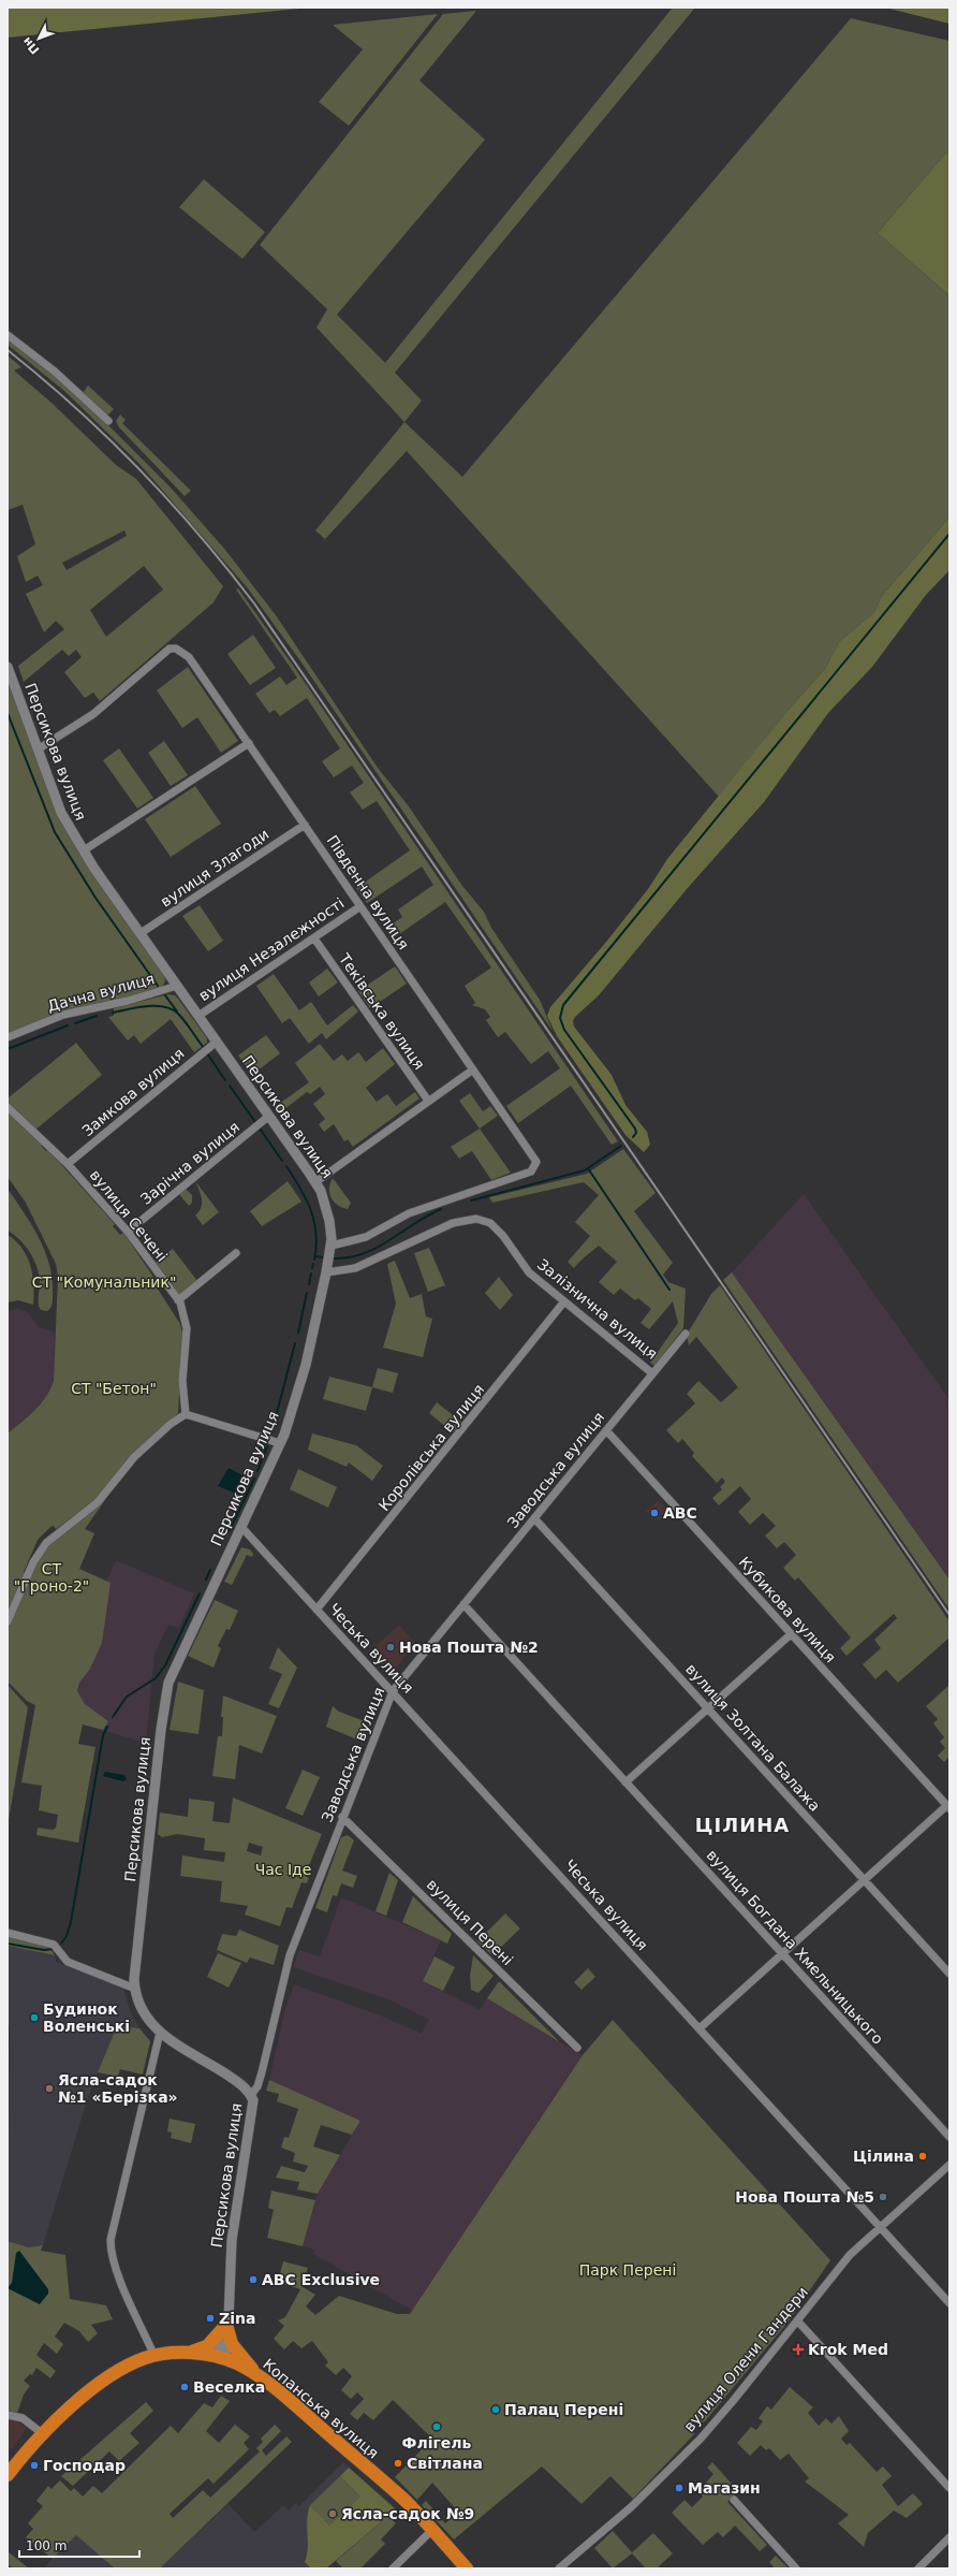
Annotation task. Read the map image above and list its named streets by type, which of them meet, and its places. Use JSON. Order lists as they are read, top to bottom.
{
  "streets": {
    "highway": ["Копанська вулиця"],
    "main road": ["Персикова вулиця"],
    "street": [
      "вулиця Злагоди",
      "Південна вулиця",
      "вулиця Незалежності",
      "Дачна вулиця",
      "Теківська вулиця",
      "Замкова вулиця",
      "Зарічна вулиця",
      "вулиця Сечені",
      "Залізнична вулиця",
      "Королівська вулиця",
      "Заводська вулиця",
      "Кубикова вулиця",
      "Чеська вулиця",
      "вулиця Золтана Балажа",
      "вулиця Перені",
      "вулиця Богдана Хмельницького",
      "вулиця Олени Гандери"
    ]
  },
  "crossings": [
    ["Персикова вулиця", "вулиця Злагоди"],
    ["Персикова вулиця", "Південна вулиця"],
    ["Персикова вулиця", "вулиця Незалежності"],
    ["Персикова вулиця", "Дачна вулиця"],
    ["Персикова вулиця", "Замкова вулиця"],
    ["Персикова вулиця", "Зарічна вулиця"],
    ["Персикова вулиця", "Залізнична вулиця"],
    ["Персикова вулиця", "Заводська вулиця"],
    ["Персикова вулиця", "Чеська вулиця"],
    ["Персикова вулиця", "Копанська вулиця"],
    ["вулиця Злагоди", "Південна вулиця"],
    ["Південна вулиця", "вулиця Незалежності"],
    ["вулиця Незалежності", "Теківська вулиця"],
    ["Замкова вулиця", "вулиця Сечені"],
    ["Зарічна вулиця", "вулиця Сечені"],
    ["Залізнична вулиця", "Королівська вулиця"],
    ["Залізнична вулиця", "Заводська вулиця"],
    ["Королівська вулиця", "Чеська вулиця"],
    ["Заводська вулиця", "Кубикова вулиця"],
    ["Заводська вулиця", "Чеська вулиця"],
    ["Заводська вулиця", "вулиця Золтана Балажа"],
    ["Заводська вулиця", "вулиця Перені"],
    ["Заводська вулиця", "вулиця Богдана Хмельницького"],
    ["Чеська вулиця", "вулиця Олени Гандери"]
  ],
  "districts": ["ЦІЛИНА"],
  "parks": [
    "СТ \"Комунальник\"",
    "СТ \"Бетон\"",
    "СТ \"Гроно-2\"",
    "Час Іде",
    "Парк Перені"
  ],
  "places": {
    "other": [
      "ABC",
      "Нова Пошта №2",
      "Будинок Воленські",
      "Ясла-садок №1 «Берізка»",
      "Цілина",
      "Нова Пошта №5",
      "ABC Exclusive",
      "Zina",
      "Веселка",
      "Палац Перені",
      "Флігель",
      "Світлана",
      "Господар",
      "Магазин",
      "Ясла-садок №9"
    ],
    "health": ["Krok Med"]
  },
  "scale_bar": "100 m",
  "north": "bottom left"
}
